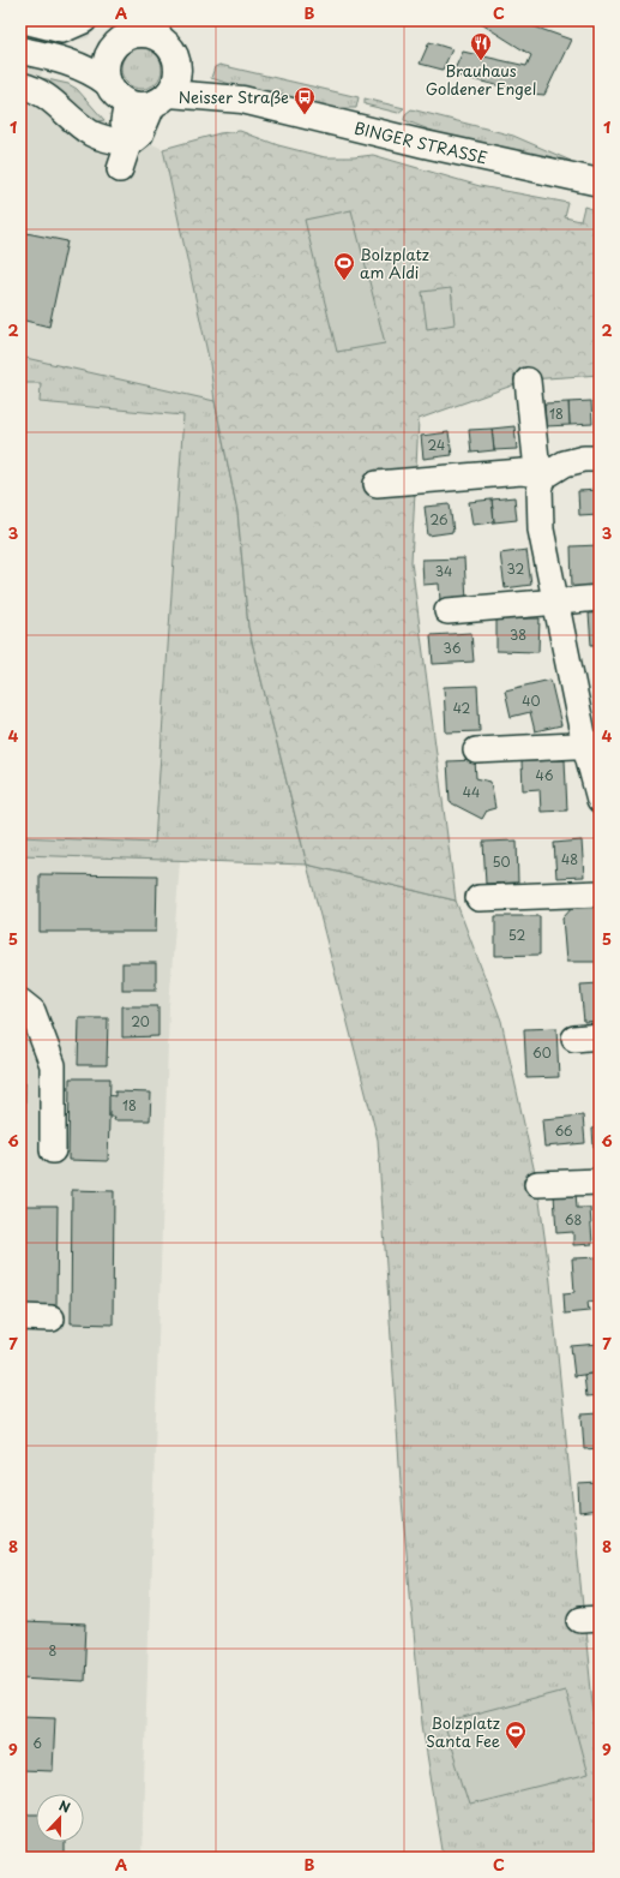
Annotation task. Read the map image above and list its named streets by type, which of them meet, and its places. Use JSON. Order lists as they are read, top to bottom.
{
  "streets": {
    "main road": ["BINGER STRASSE"]
  },
  "places": {
    "restaurant": ["Brauhaus Goldener Engel"],
    "bus stop": ["Neisser Straße"],
    "sports": ["Bolzplatz am Aldi", "Bolzplatz Santa Fee"]
  },
  "house_numbers": [
    "18",
    "24",
    "26",
    "32",
    "34",
    "38",
    "36",
    "40",
    "42",
    "46",
    "44",
    "48",
    "50",
    "52",
    "20",
    "60",
    "18",
    "66",
    "68",
    "8",
    "6"
  ],
  "north": "top",
  "grid": {
    "columns": ["A", "B", "C"],
    "rows": [
      "1",
      "2",
      "3",
      "4",
      "5",
      "6",
      "7",
      "8",
      "9"
    ]
  }
}
